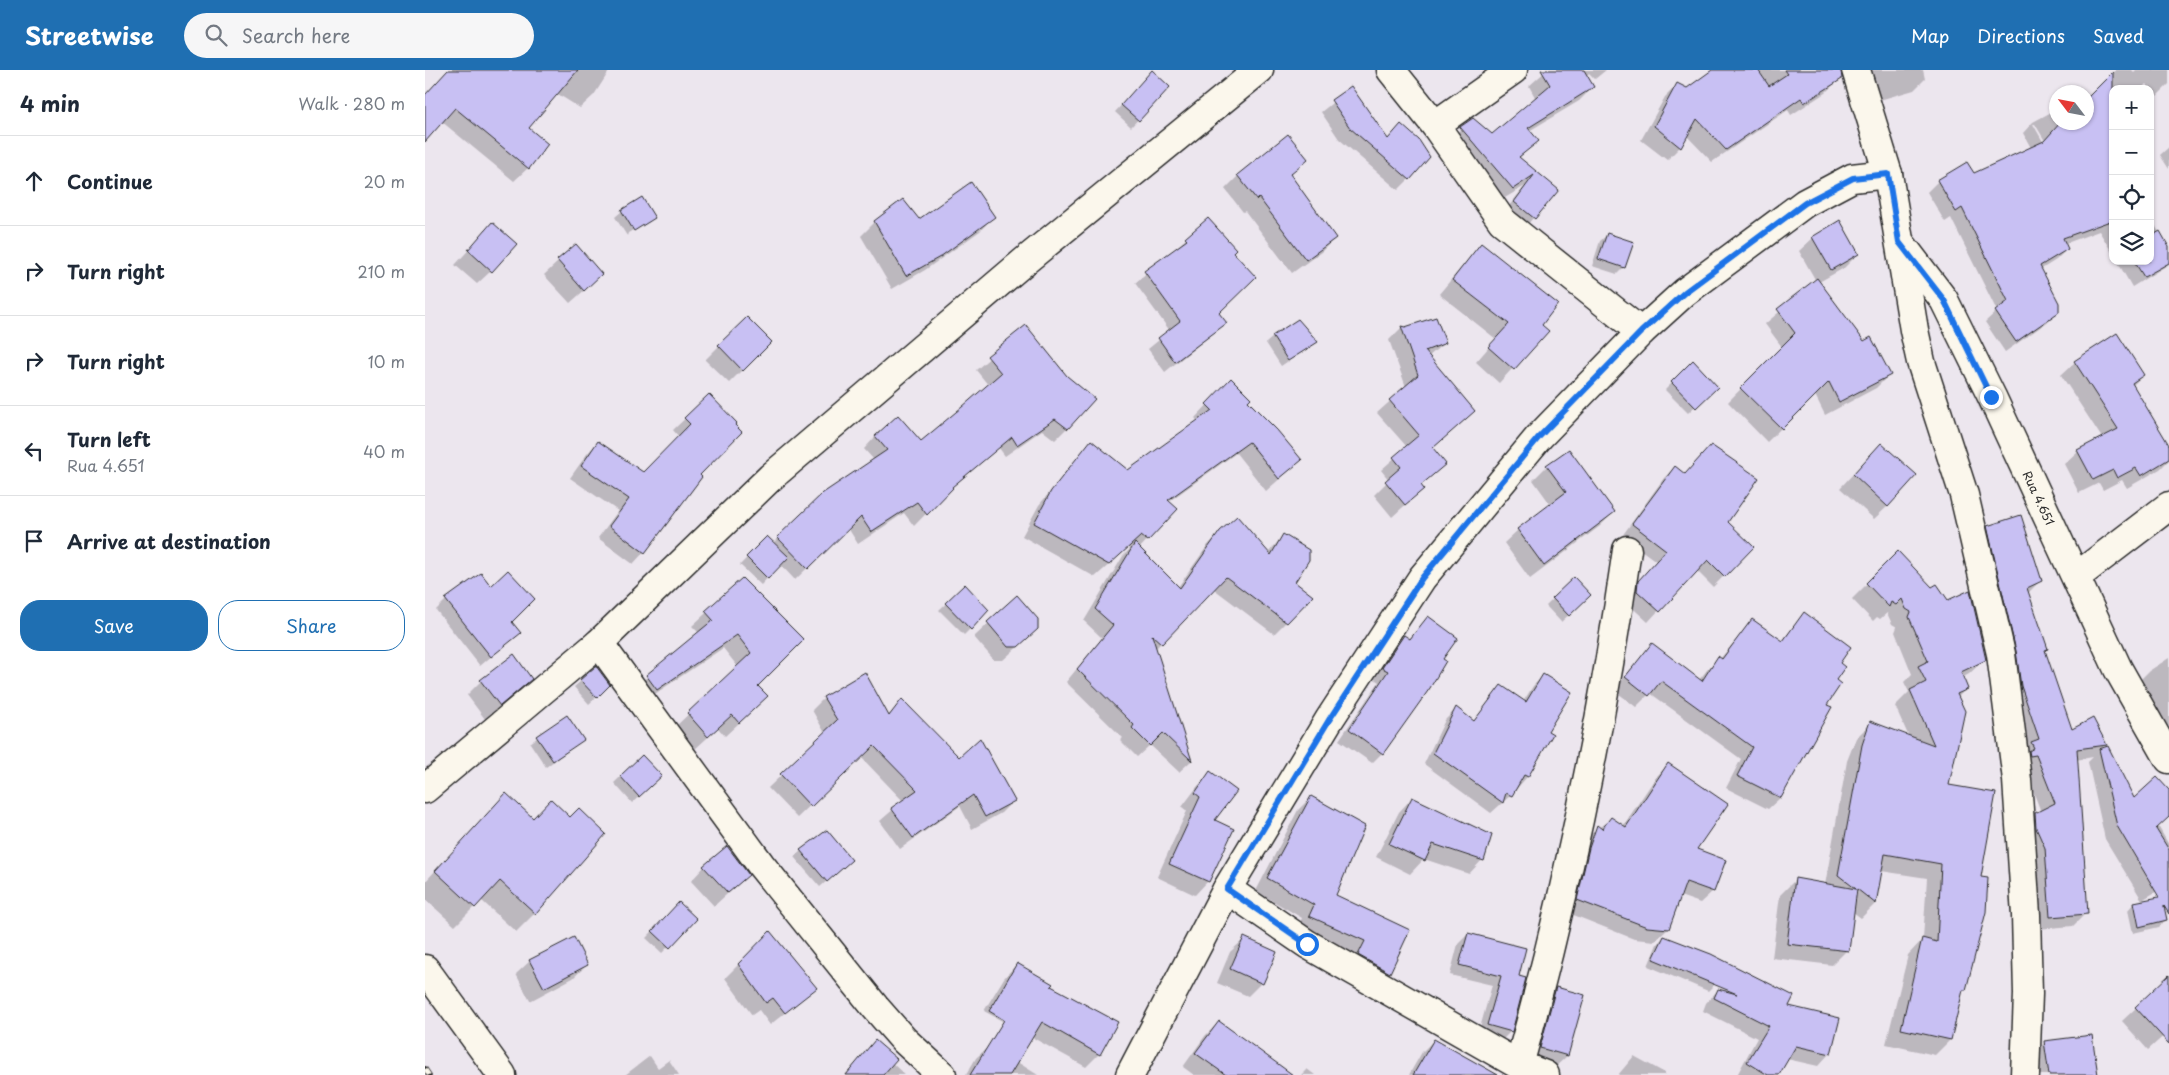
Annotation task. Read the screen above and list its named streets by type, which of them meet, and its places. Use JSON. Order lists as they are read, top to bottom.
{
  "streets": {
    "street": ["Rua 4.651"]
  },
  "north": "top left",
  "page": {
    "header": "Streetwise",
    "search": "Search here",
    "nav": ["Map", "Directions", "Saved"],
    "heading": ["4 min", "Walk · 280 m"],
    "map_buttons": ["+", "−"],
    "list": [
      ["Continue", "20 m"],
      ["Turn right", "210 m"],
      ["Turn right", "10 m"],
      ["Turn left", "Rua 4.651", "40 m"],
      "Arrive at destination"
    ],
    "buttons": ["Save", "Share"]
  }
}
